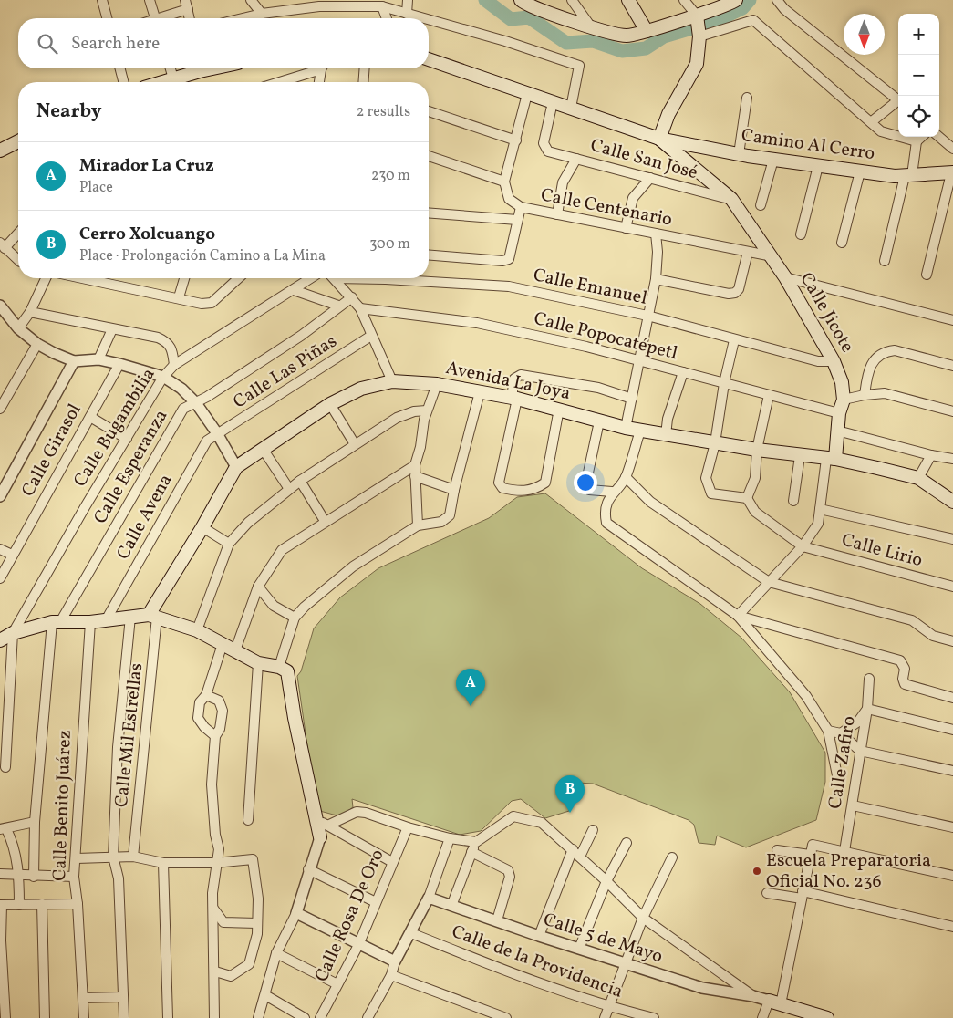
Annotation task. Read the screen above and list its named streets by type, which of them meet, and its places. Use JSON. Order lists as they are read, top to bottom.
{
  "streets": {
    "main road": ["Camino Al Cerro", "Calle Jicote", "Avenida La Joya"],
    "street": [
      "Calle San José",
      "Calle Centenario",
      "Calle Emanuel",
      "Calle Popocatépetl",
      "Calle Las Piñas",
      "Calle Bugambilia",
      "Calle Girasol",
      "Calle Esperanza",
      "Calle Avena",
      "Calle Lirio",
      "Calle Mil Estrellas",
      "Calle Zafiro",
      "Calle Benito Juárez",
      "Calle Rosa De Oro",
      "Calle 5 de Mayo",
      "Calle de la Providencia"
    ]
  },
  "crossings": [
    ["Camino Al Cerro", "Calle Jicote"],
    ["Calle San José", "Calle Jicote"],
    ["Calle Centenario", "Calle Jicote"],
    ["Calle Emanuel", "Calle Jicote"],
    ["Calle Jicote", "Calle Popocatépetl"],
    ["Calle Jicote", "Avenida La Joya"],
    ["Calle Las Piñas", "Calle Avena"],
    ["Avenida La Joya", "Calle Mil Estrellas"],
    ["Calle Esperanza", "Calle Benito Juárez"]
  ],
  "places": ["Escuela Preparatoria Oficial No. 236"],
  "north": "bottom",
  "page": {
    "map_buttons": ["+", "−"],
    "search": "Search here",
    "heading": ["Nearby", "2 results"],
    "list": [
      {
        "mark": "A",
        "name": "Mirador La Cruz",
        "note": "Place",
        "value": "230 m"
      },
      {
        "mark": "B",
        "name": "Cerro Xolcuango",
        "note": "Place · Prolongación Camino a La Mina",
        "value": "300 m"
      }
    ],
    "pins": ["A", "B"]
  }
}
